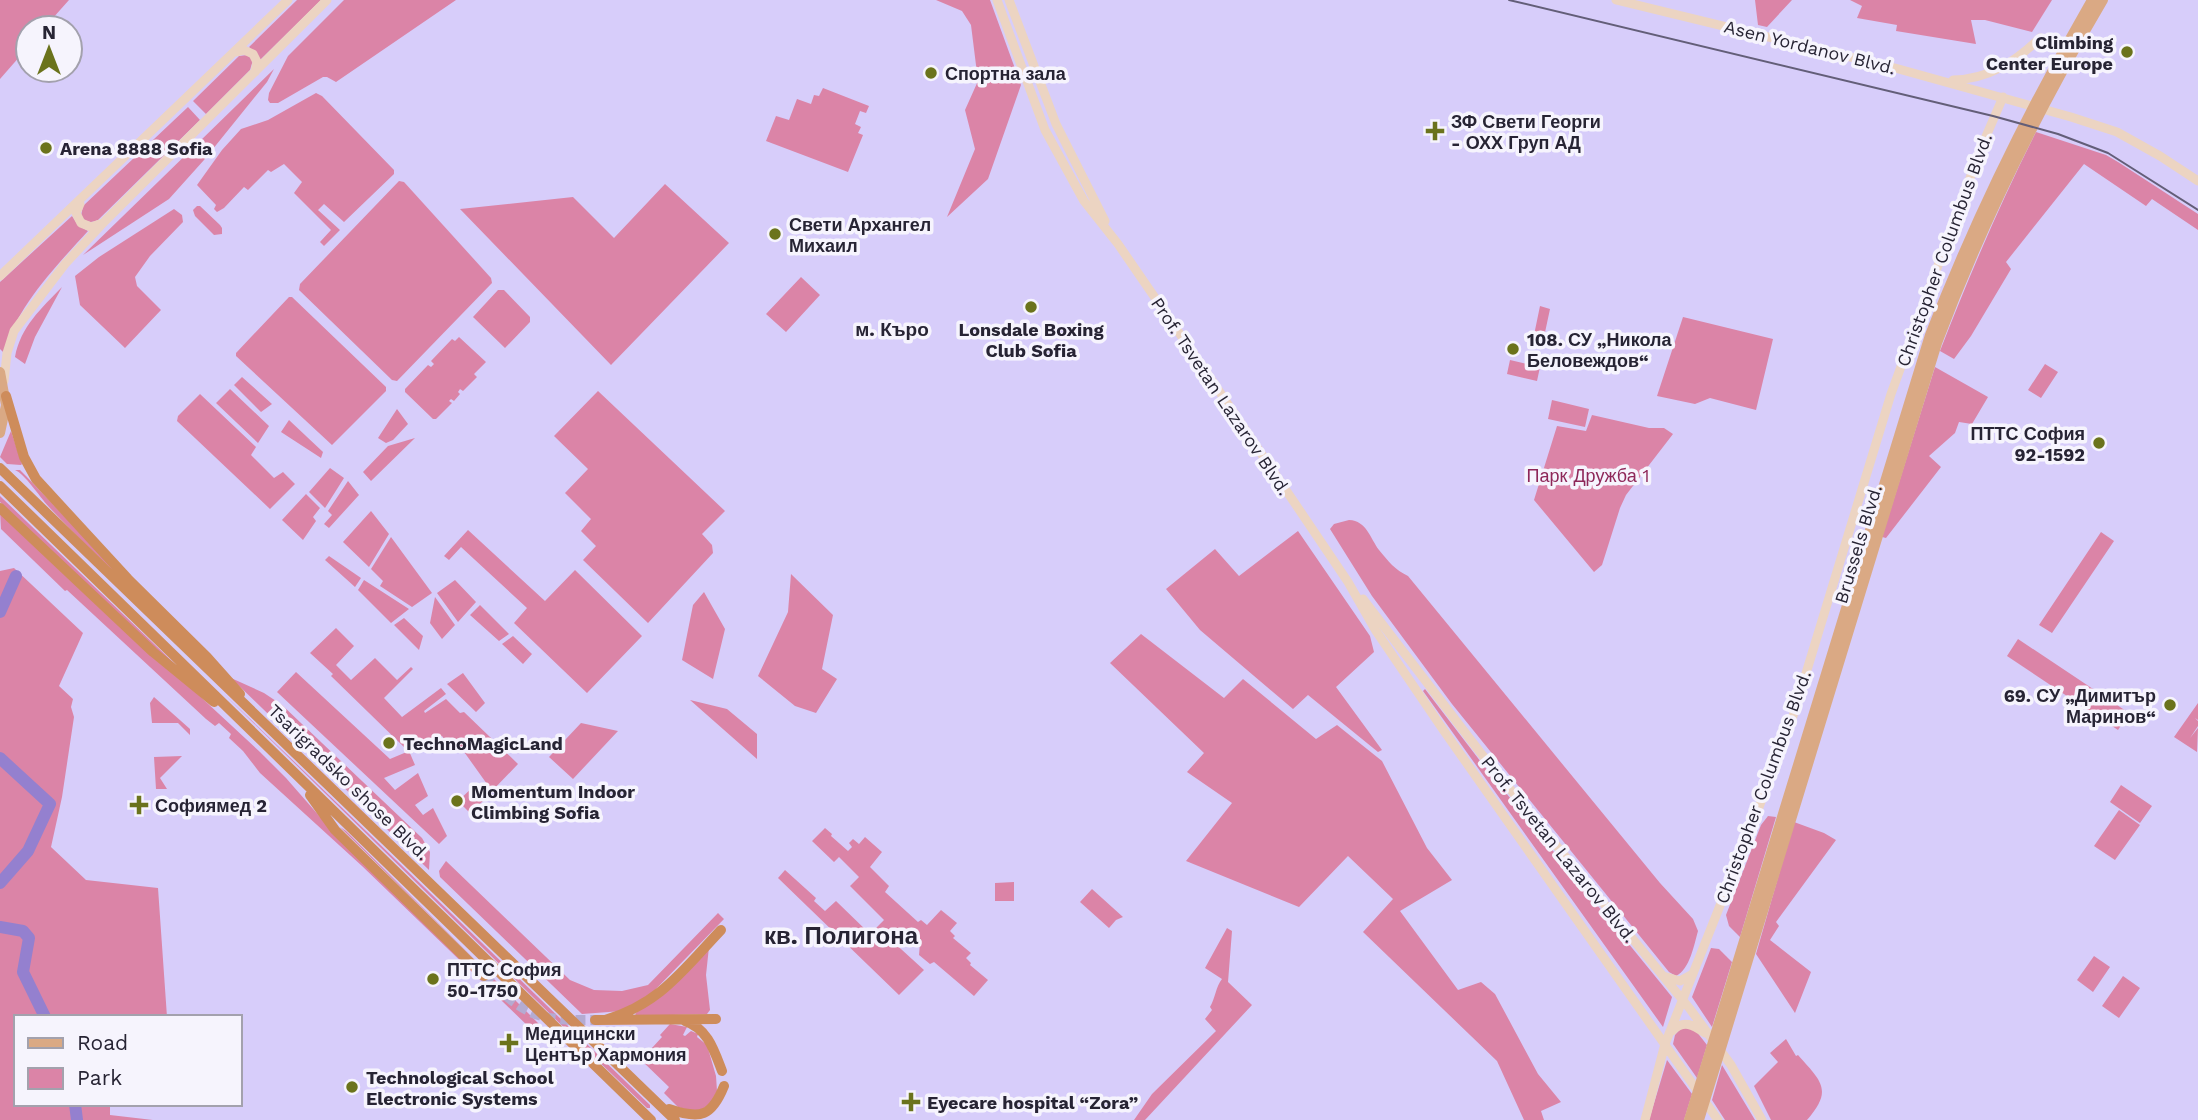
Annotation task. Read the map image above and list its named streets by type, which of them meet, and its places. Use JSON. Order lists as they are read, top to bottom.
{
  "streets": {
    "highway": ["Tsarigradsko shose Blvd."],
    "main road": [
      "Asen Yordanov Blvd.",
      "Christopher Columbus Blvd.",
      "Prof. Tsvetan Lazarov Blvd.",
      "Brussels Blvd."
    ]
  },
  "crossings": [
    ["Asen Yordanov Blvd.", "Christopher Columbus Blvd."],
    ["Christopher Columbus Blvd.", "Prof. Tsvetan Lazarov Blvd."]
  ],
  "districts": ["м. Къро", "кв. Полигона"],
  "parks": ["Парк Дружба 1"],
  "places": {
    "other": [
      "Climbing Center Europe",
      "Спортна зала",
      "Arena 8888 Sofia",
      "Свети Архангел Михаил",
      "Lonsdale Boxing Club Sofia",
      "108. СУ „Никола Беловеждов“",
      "ПТТС София 92-1592",
      "69. СУ „Димитър Маринов“",
      "TechnoMagicLand",
      "Momentum Indoor Climbing Sofia",
      "ПТТС София 50-1750",
      "Technological School Electronic Systems"
    ],
    "health": [
      "ЗФ Свети Георги - ОХХ Груп АД",
      "Софиямед 2",
      "Медицински Център Хармония",
      "Eyecare hospital “Zora”"
    ]
  },
  "legend": ["Road", "Park"],
  "north": "top"
}
